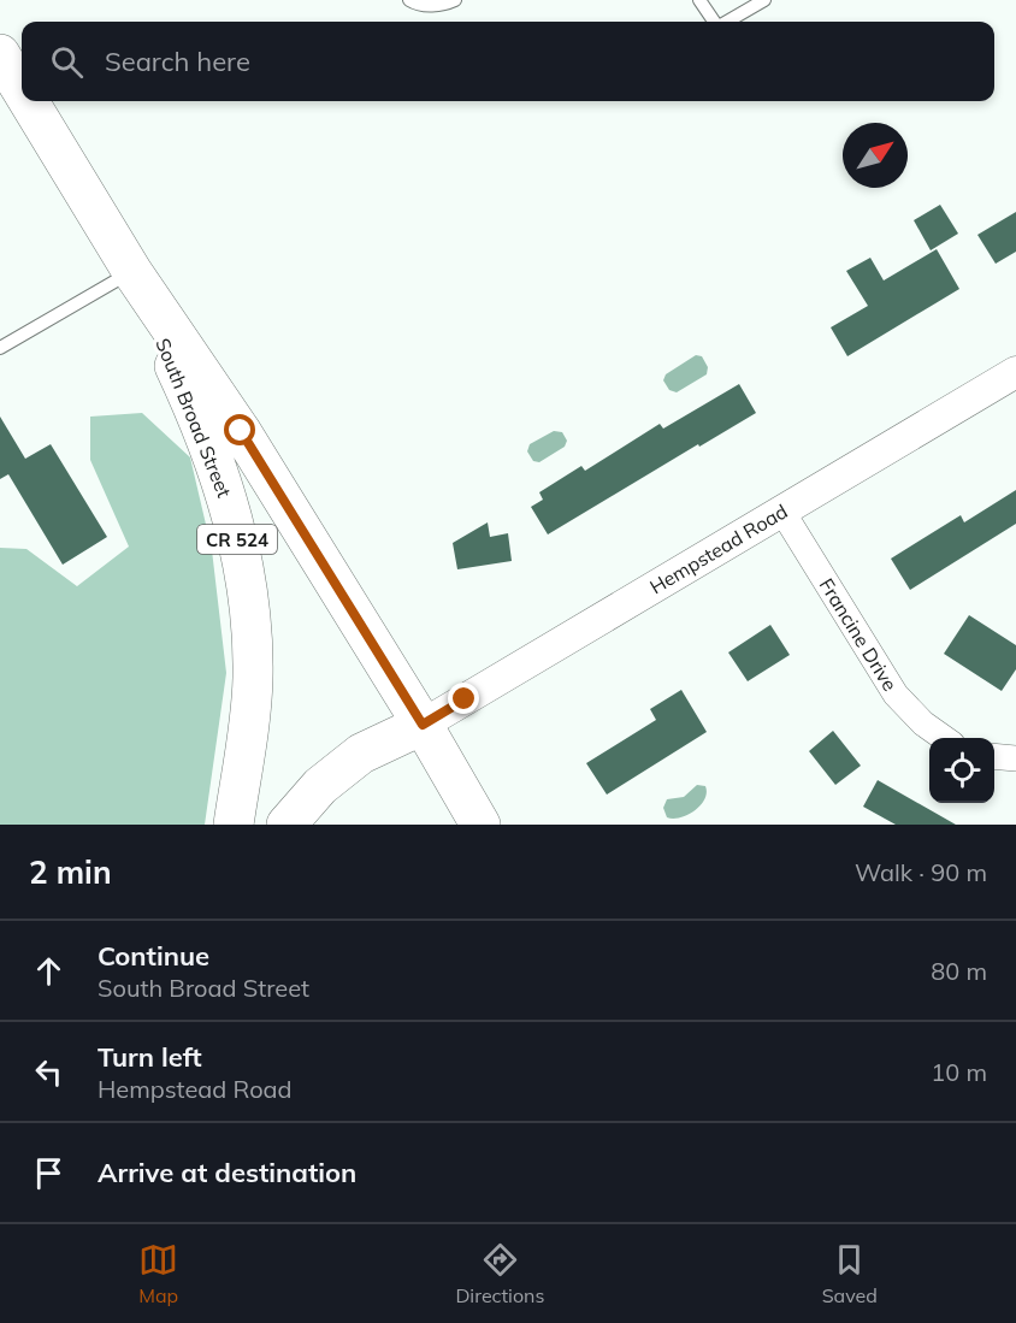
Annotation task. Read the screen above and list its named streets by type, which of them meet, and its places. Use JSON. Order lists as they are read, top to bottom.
{
  "streets": {
    "main road": ["South Broad Street", "CR 524"],
    "street": ["Hempstead Road", "Francine Drive"]
  },
  "crossings": [
    ["South Broad Street", "Hempstead Road"],
    ["Hempstead Road", "Francine Drive"]
  ],
  "north": "top right",
  "page": {
    "search": "Search here",
    "heading": ["2 min", "Walk · 90 m"],
    "list": [
      ["Continue", "South Broad Street", "80 m"],
      ["Turn left", "Hempstead Road", "10 m"],
      "Arrive at destination"
    ],
    "nav": ["Map", "Directions", "Saved"]
  }
}
